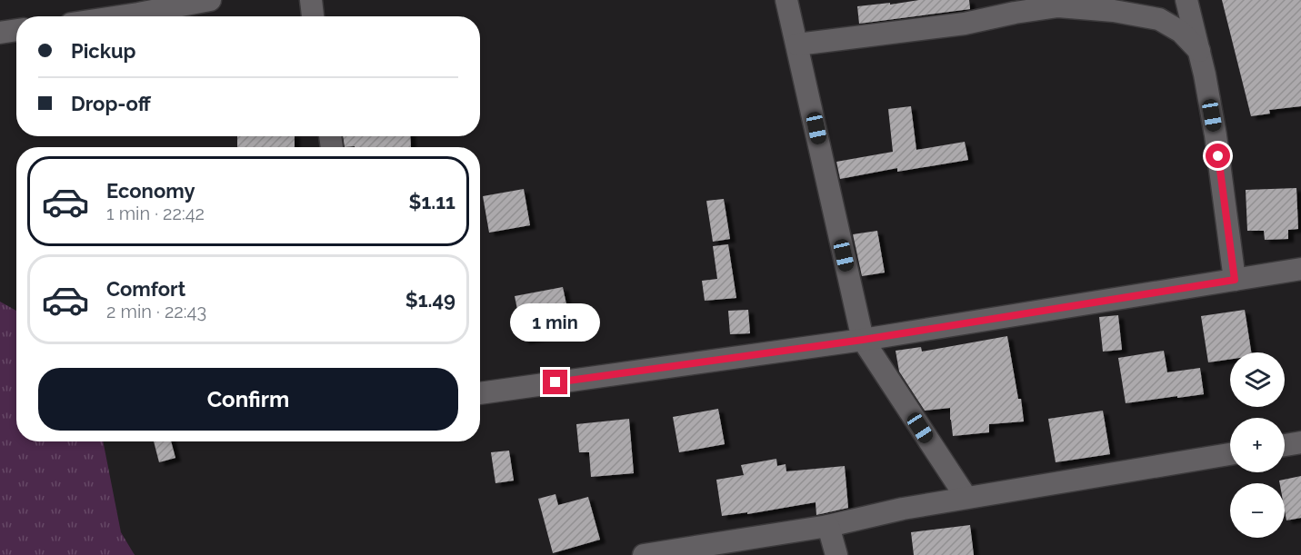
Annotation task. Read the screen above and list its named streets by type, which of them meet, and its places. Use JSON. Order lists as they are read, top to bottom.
{
  "page": {
    "banner": ["Pickup", "Drop-off"],
    "list": [
      {
        "name": "Economy",
        "note": "1 min · 22:42",
        "value": "$1.11"
      },
      {
        "name": "Comfort",
        "note": "2 min · 22:43",
        "value": "$1.49"
      }
    ],
    "bubble": "1 min",
    "map_buttons": ["+", "−"],
    "buttons": "Confirm"
  }
}
